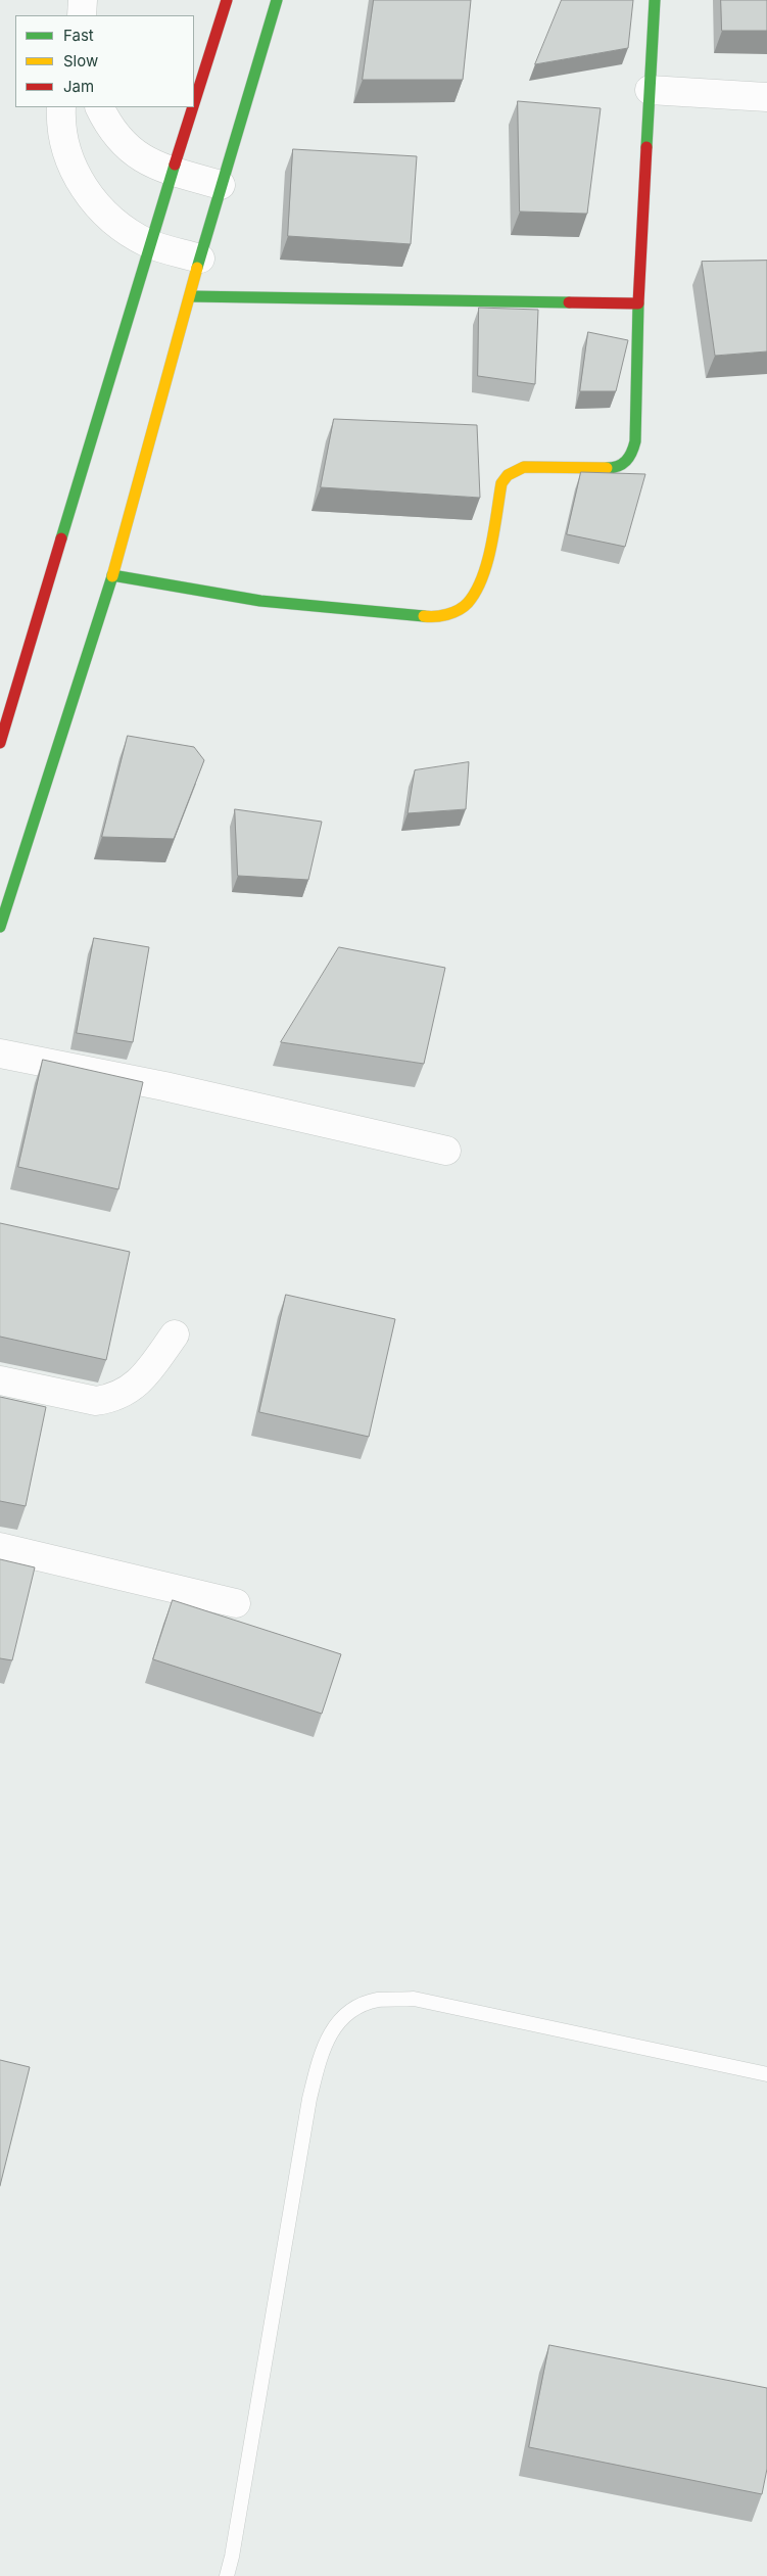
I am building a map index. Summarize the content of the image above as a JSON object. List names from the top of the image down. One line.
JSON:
{"legend":["Fast","Slow","Jam"]}
